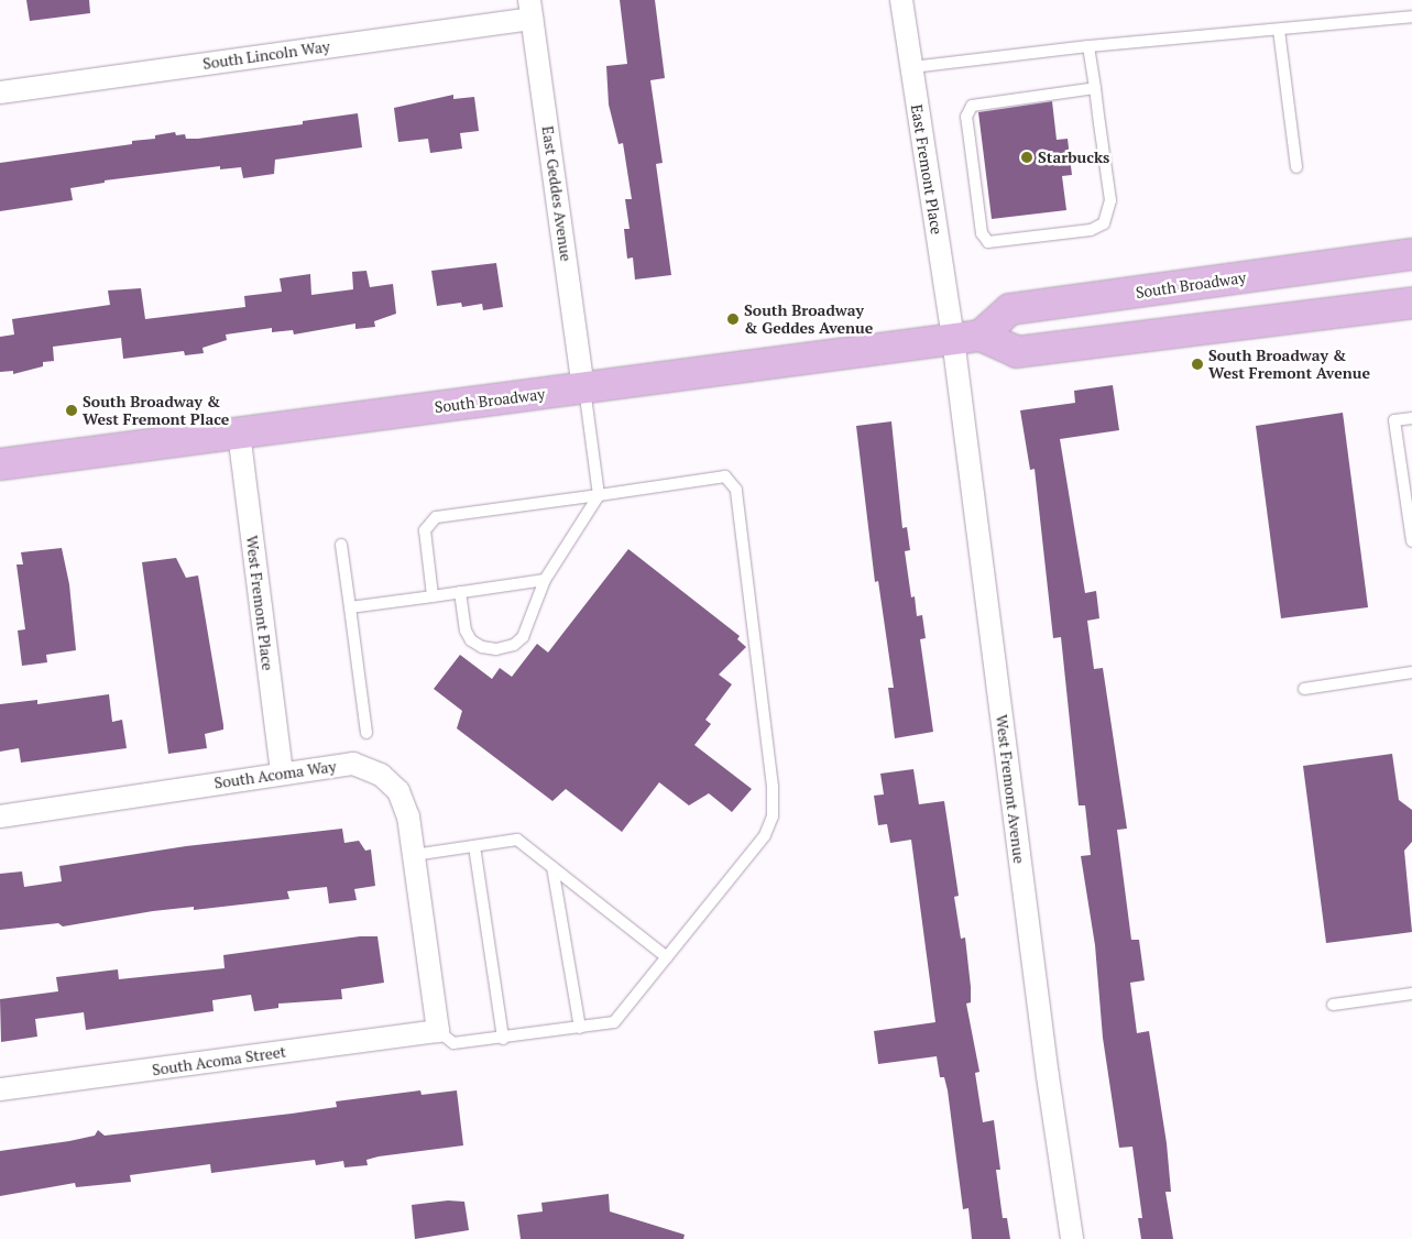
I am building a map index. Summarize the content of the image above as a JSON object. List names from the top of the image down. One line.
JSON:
{"streets":{"main road":["South Broadway"],"street":["South Lincoln Way","East Fremont Place","East Geddes Avenue","West Fremont Place","South Acoma Way","West Fremont Avenue","South Acoma Street"]},"crossings":[["South Lincoln Way","East Geddes Avenue"],["East Fremont Place","South Broadway"],["East Fremont Place","West Fremont Avenue"],["East Geddes Avenue","South Broadway"],["South Broadway","West Fremont Place"],["South Broadway","West Fremont Avenue"],["West Fremont Place","South Acoma Way"],["South Acoma Way","South Acoma Street"]],"places":["Starbucks","South Broadway & Geddes Avenue","South Broadway & West Fremont Avenue","South Broadway & West Fremont Place"]}
